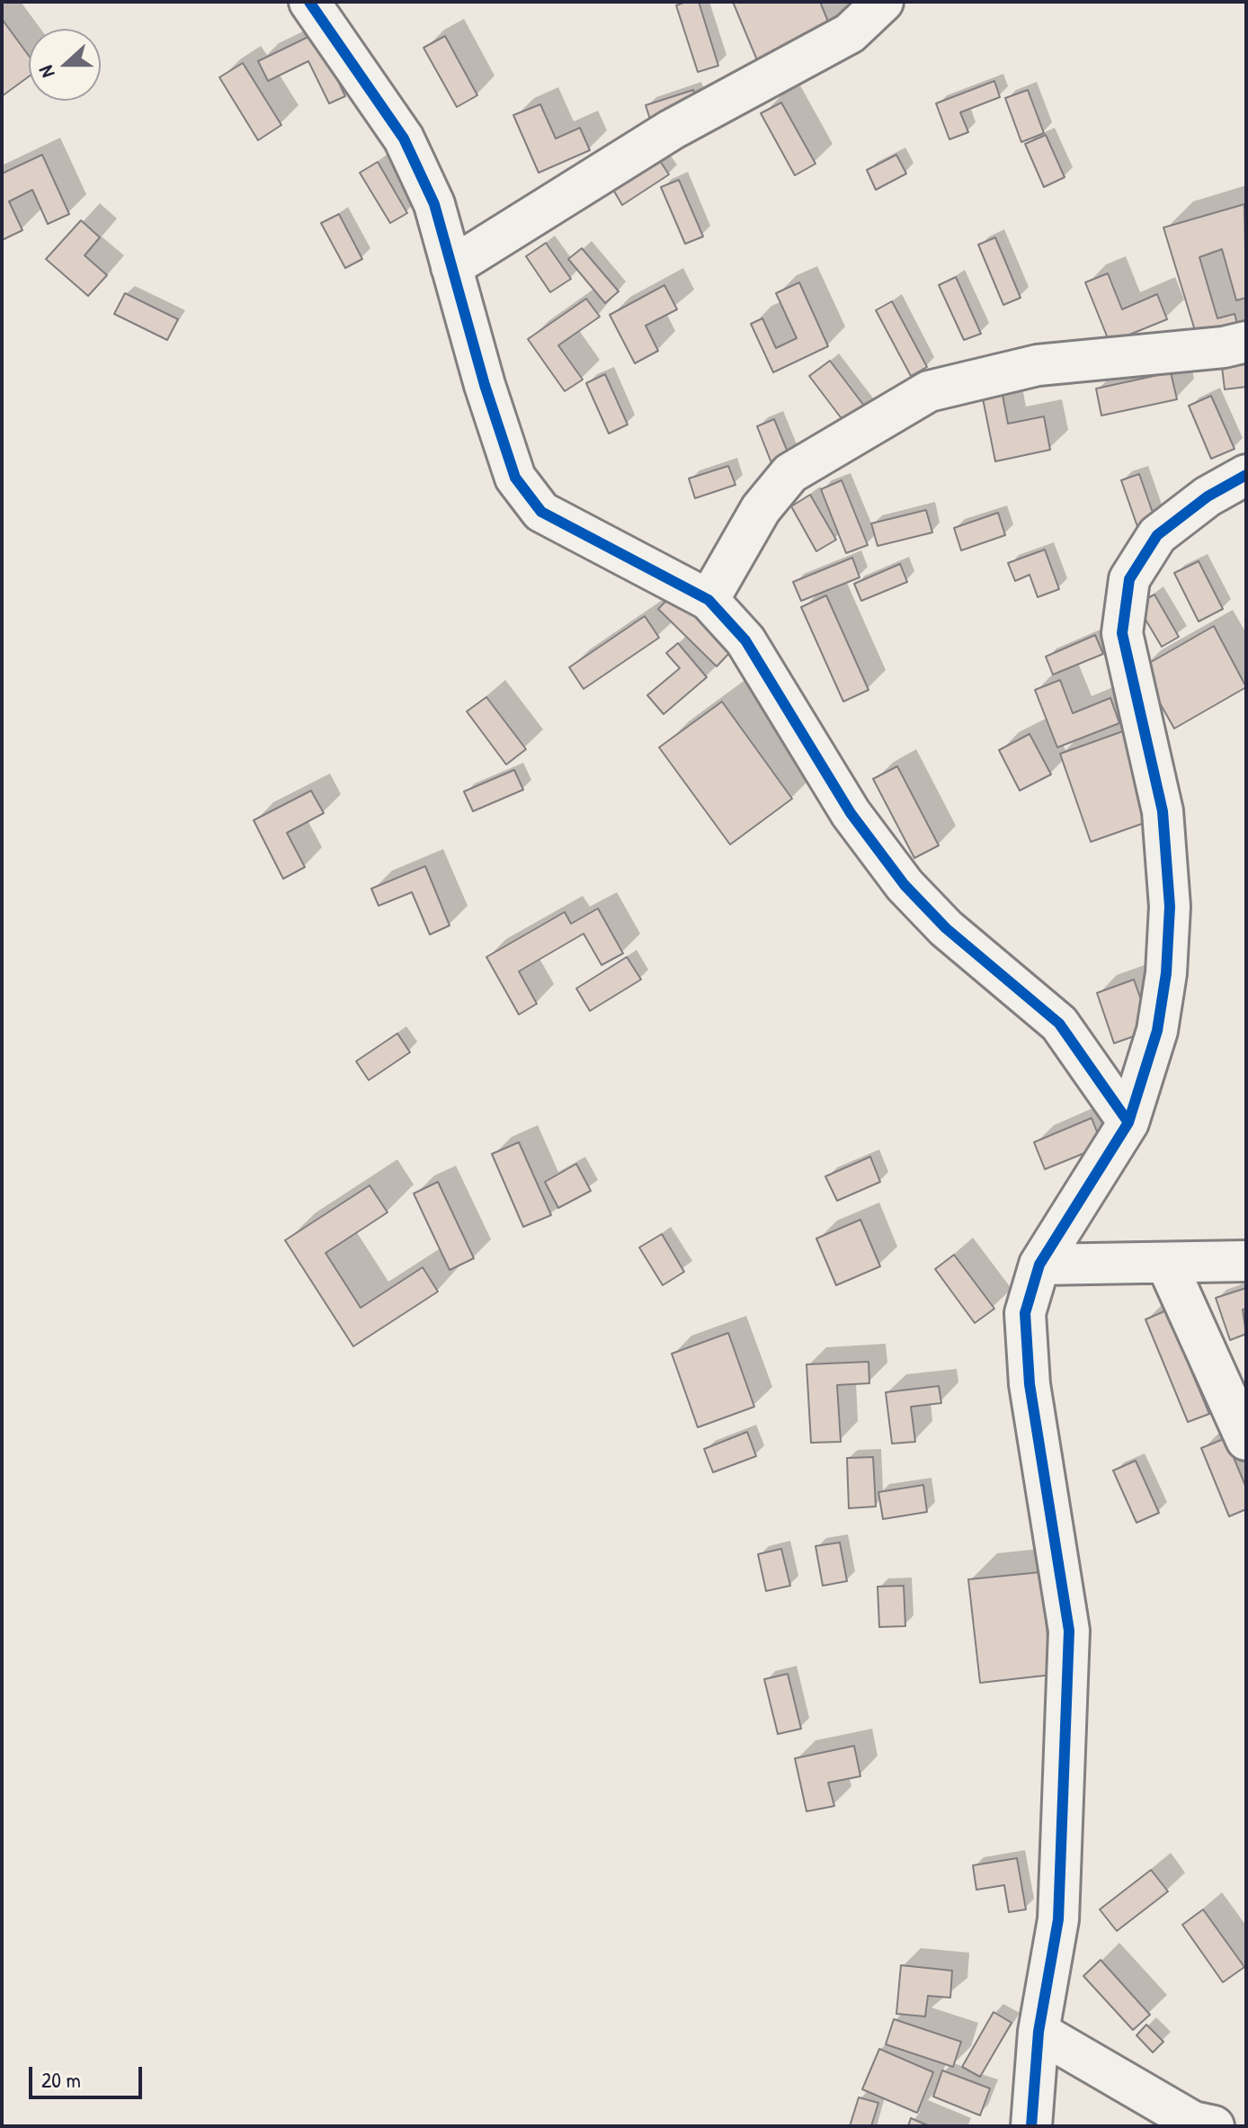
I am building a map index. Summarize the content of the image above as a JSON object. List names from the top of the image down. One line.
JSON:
{"scale_bar":"20 m","north":"left"}
